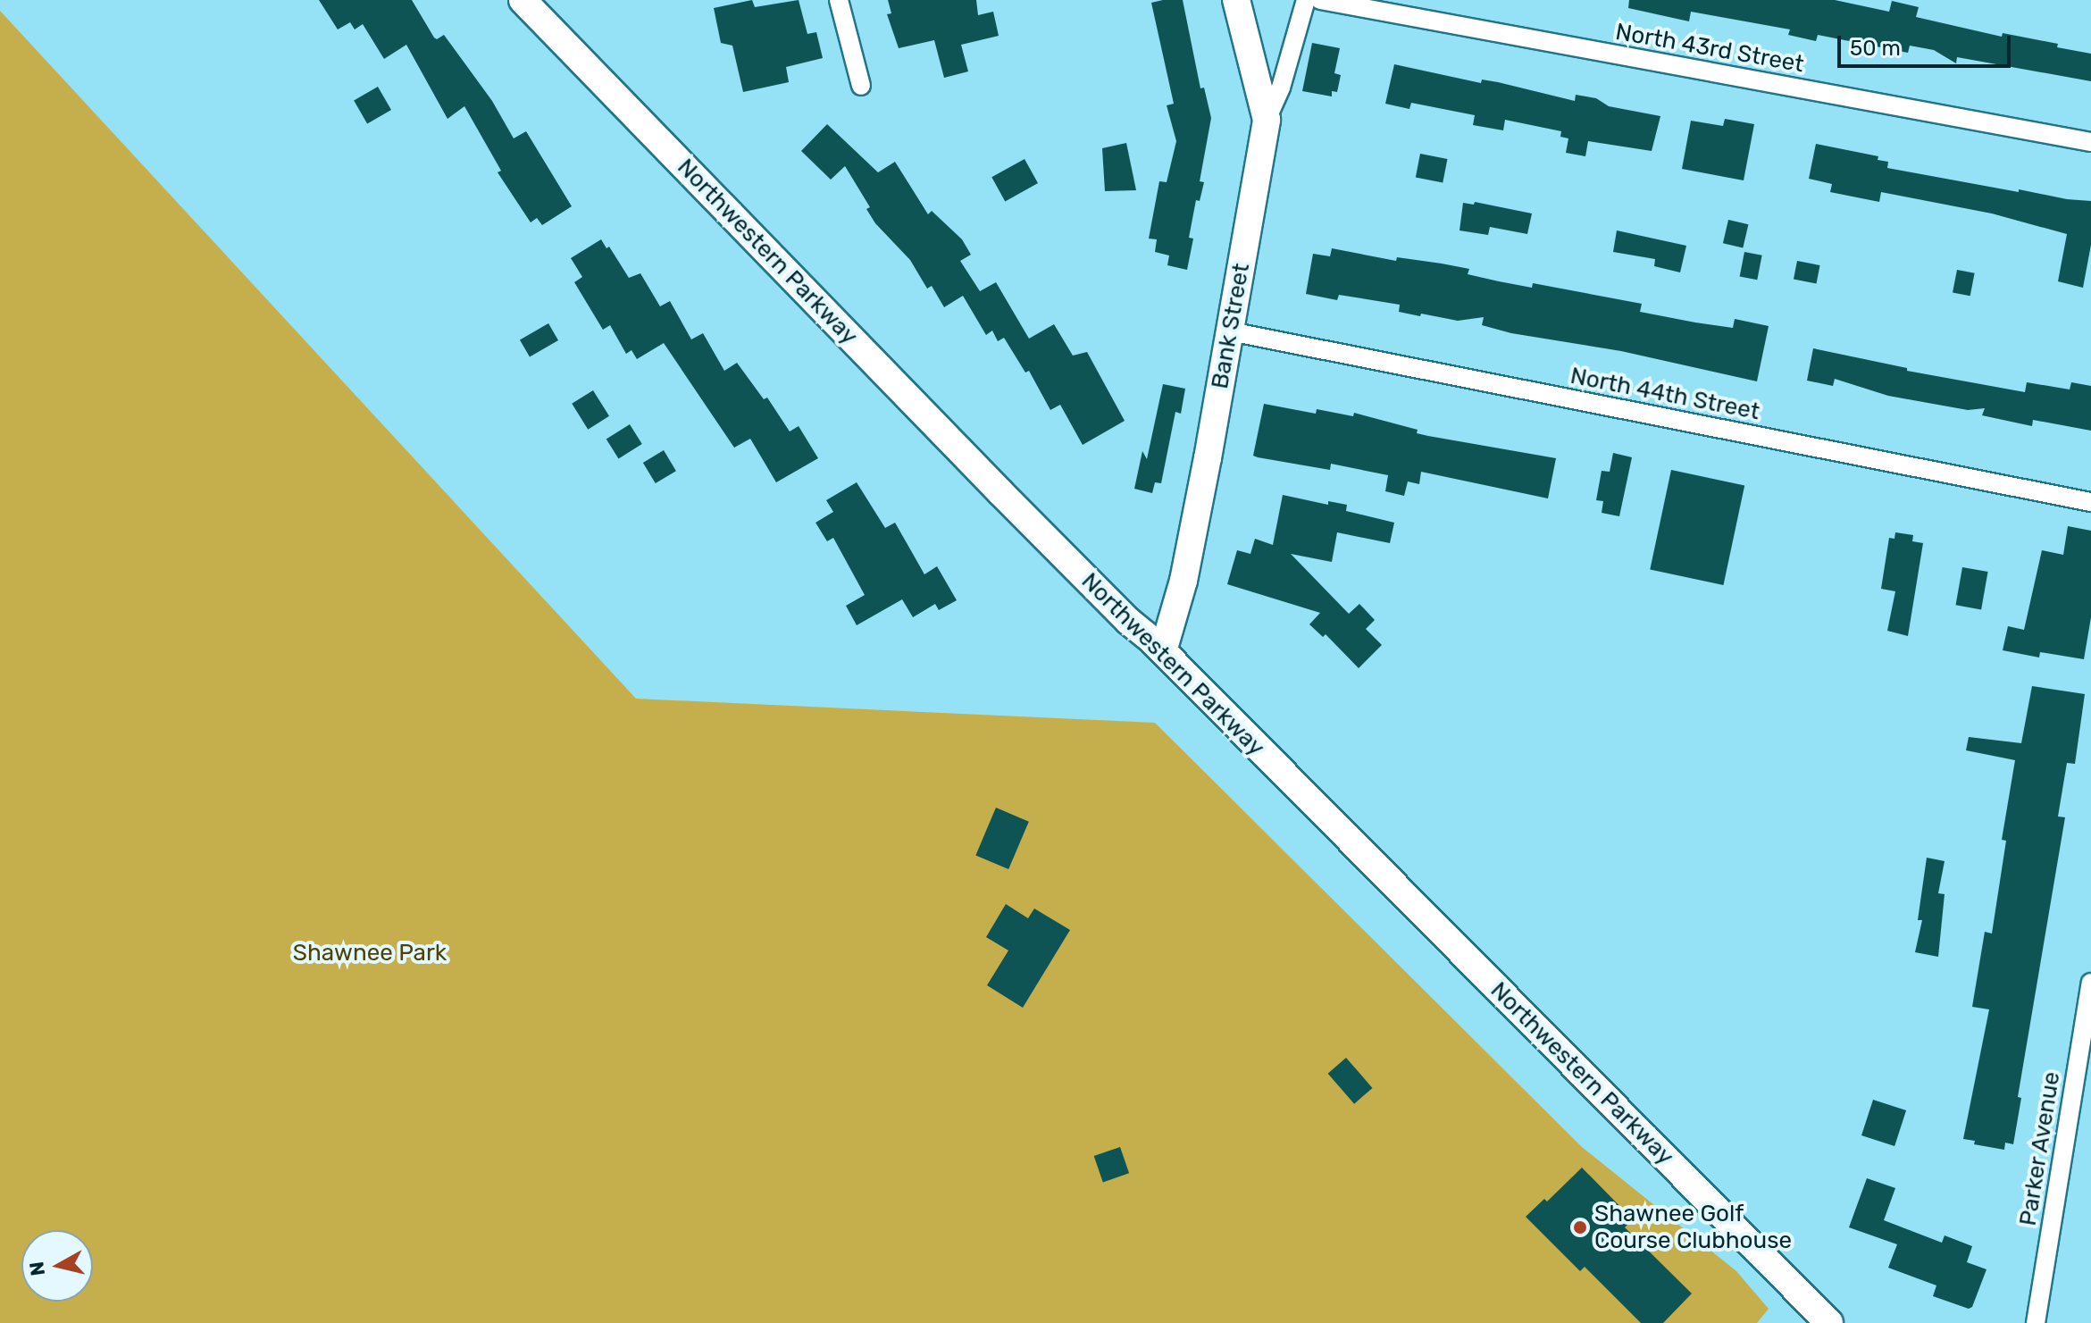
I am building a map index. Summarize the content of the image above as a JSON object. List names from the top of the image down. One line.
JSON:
{"streets":{"street":["North 43rd Street","Northwestern Parkway","Bank Street","North 44th Street","Parker Avenue"]},"crossings":[["Northwestern Parkway","Bank Street"],["Bank Street","North 44th Street"]],"parks":["Shawnee Park"],"places":["Shawnee Golf Course Clubhouse"],"scale_bar":"50 m","north":"left"}
